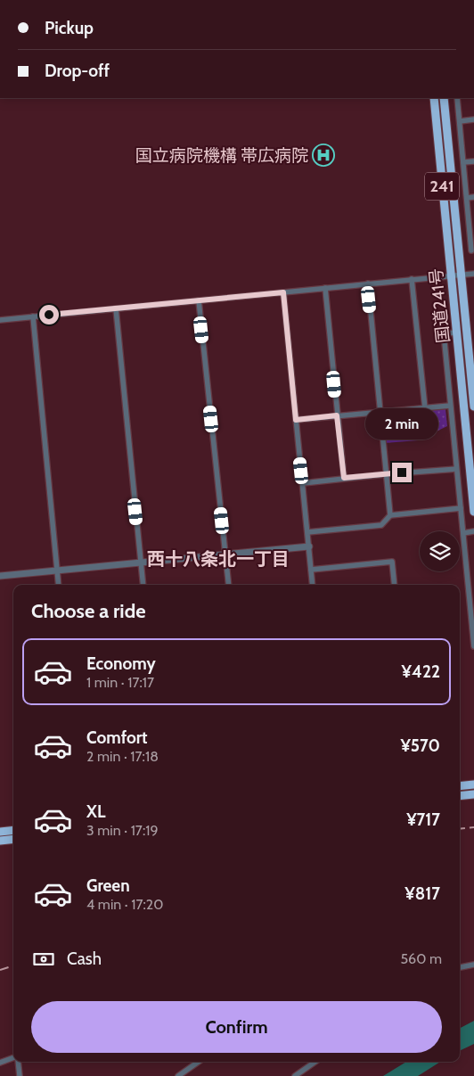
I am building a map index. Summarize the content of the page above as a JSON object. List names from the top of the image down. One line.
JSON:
{"streets":{"highway":["241","国道241号"]},"districts":["西十八条北一丁目"],"places":{"hospital":["国立病院機構 帯広病院"]},"page":{"banner":["Pickup","Drop-off"],"bubble":"2 min","heading":"Choose a ride","list":[{"name":"Economy","note":"1 min · 17:17","value":"¥422"},{"name":"Comfort","note":"2 min · 17:18","value":"¥570"},{"name":"XL","note":"3 min · 17:19","value":"¥717"},{"name":"Green","note":"4 min · 17:20","value":"¥817"}],"pay":["Cash","560 m"],"buttons":"Confirm"}}
